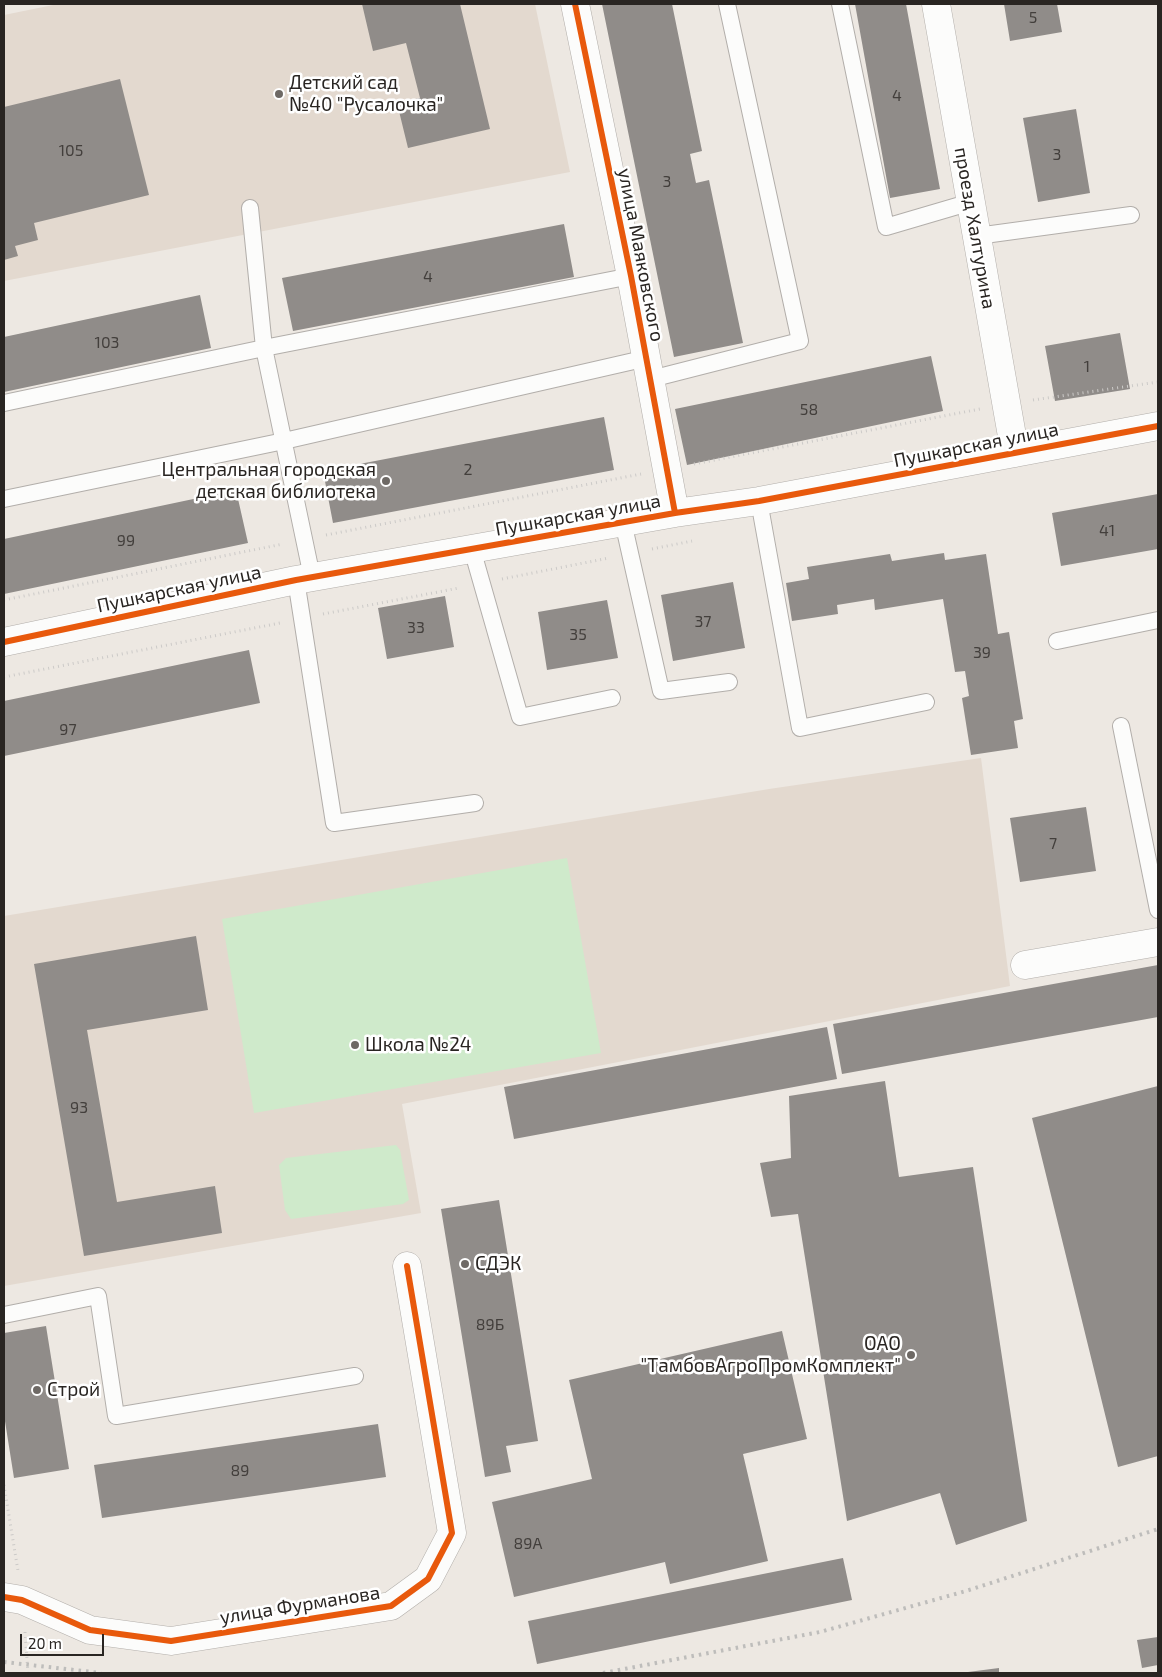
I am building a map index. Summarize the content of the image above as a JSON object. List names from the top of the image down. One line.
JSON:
{"streets":{"street":["проезд Халтурина","улица Маяковского","Пушкарская улица","улица Фурманова"]},"crossings":[["проезд Халтурина","Пушкарская улица"],["улица Маяковского","Пушкарская улица"]],"places":["Детский сад №40 \"Русалочка\"","Центральная городская детская библиотека","Школа №24","СДЭК","ОАО \"ТамбовАгроПромКомплект\"","Строй"],"house_numbers":["5","4","105","3","3","4","103","1","58","2","41","99","37","33","35","39","97","7","93","89Б","89","89А"],"scale_bar":"20 m"}
